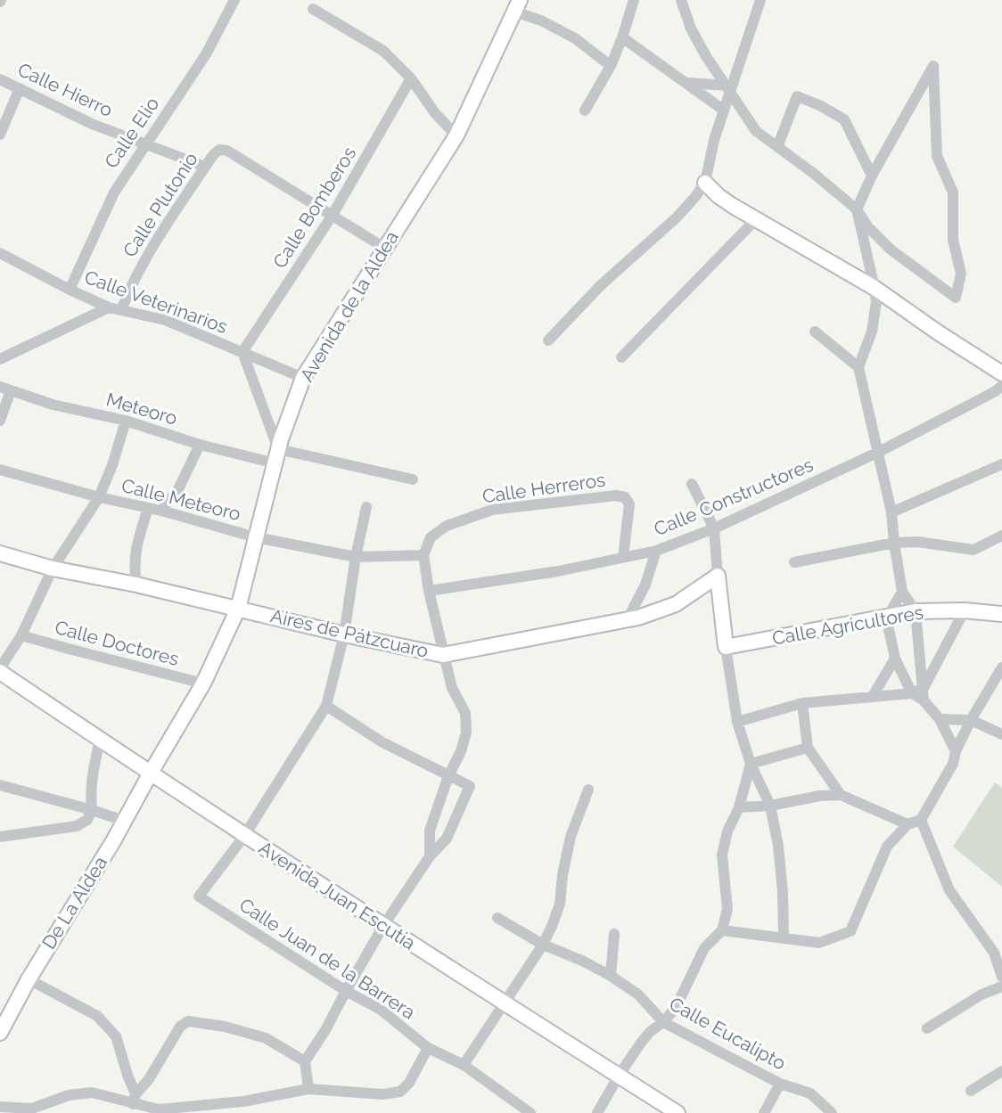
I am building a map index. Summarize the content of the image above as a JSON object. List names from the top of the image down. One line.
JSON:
{"streets":{"street":["Calle Hierro","Calle Elio","Calle Plutonio","Calle Bomberos","Calle Veterinarios","Avenida de la Aldea","Meteoro","Calle Herreros","Calle Constructores","Calle Meteoro","Calle Agricultores","Aires de Pátzcuaro","Calle Doctores","Avenida Juan Escutia","De La Aldea","Calle Juan de la Barrera","Calle Eucalipto"]},"crossings":[["Calle Hierro","Calle Elio"],["Calle Hierro","Calle Plutonio"],["Calle Elio","Calle Veterinarios"],["Calle Plutonio","Calle Bomberos"],["Calle Plutonio","Calle Veterinarios"],["Calle Bomberos","Calle Veterinarios"],["Calle Veterinarios","Avenida de la Aldea"],["Avenida de la Aldea","Meteoro"],["Avenida de la Aldea","Calle Meteoro"],["Avenida de la Aldea","Aires de Pátzcuaro"],["Avenida de la Aldea","Calle Doctores"],["Avenida de la Aldea","Avenida Juan Escutia"],["Avenida de la Aldea","De La Aldea"],["Calle Herreros","Calle Constructores"],["Calle Herreros","Calle Meteoro"],["Avenida Juan Escutia","De La Aldea"],["Avenida Juan Escutia","Calle Juan de la Barrera"]]}
